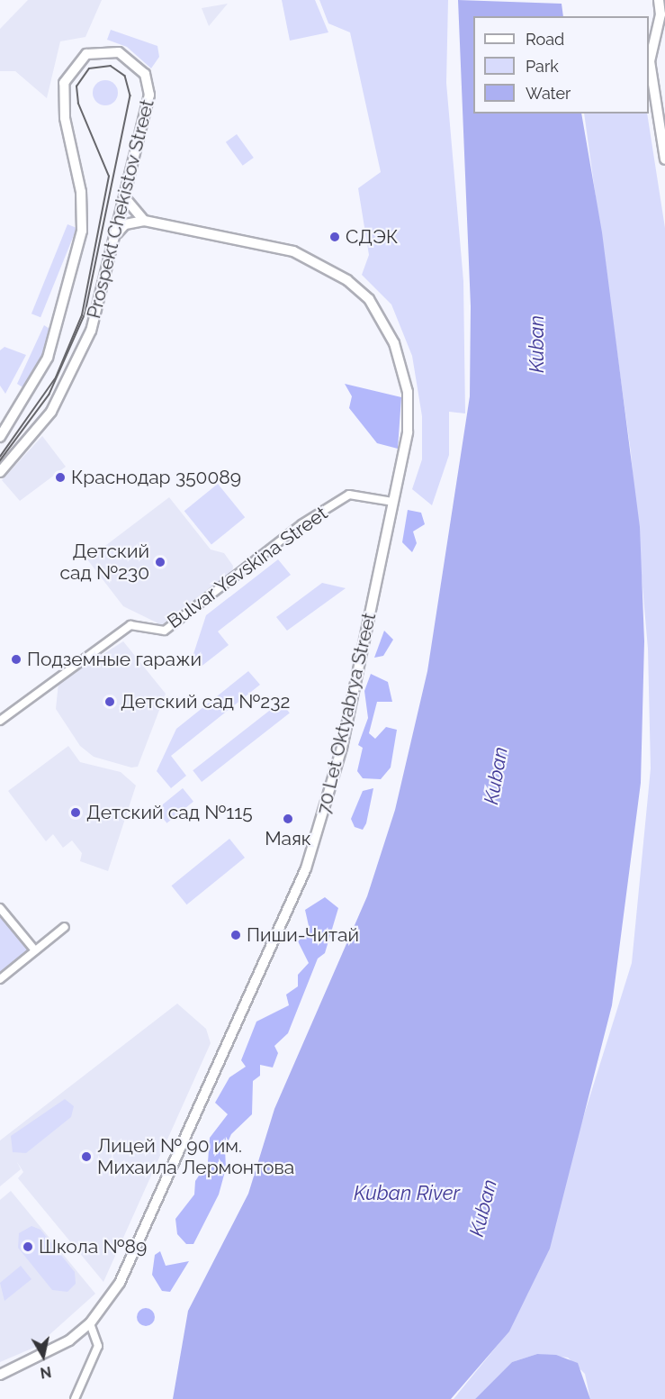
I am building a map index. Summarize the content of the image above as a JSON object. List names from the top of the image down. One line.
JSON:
{"streets":{"main road":["Prospekt Chekistov Street","70 Let Oktyabrya Street"],"street":["Bulvar Yevskina Street"]},"crossings":[["Bulvar Yevskina Street","70 Let Oktyabrya Street"]],"water":["Kuban","Kuban River"],"places":["СДЭК","Краснодар 350089","Детский сад №230","Подземные гаражи","Детский сад №232","Детский сад №115","Маяк","Пиши-Читай","Лицей № 90 им. Михаила Лермонтова","Школа №89"],"legend":["Road","Park","Water"],"north":"bottom"}
